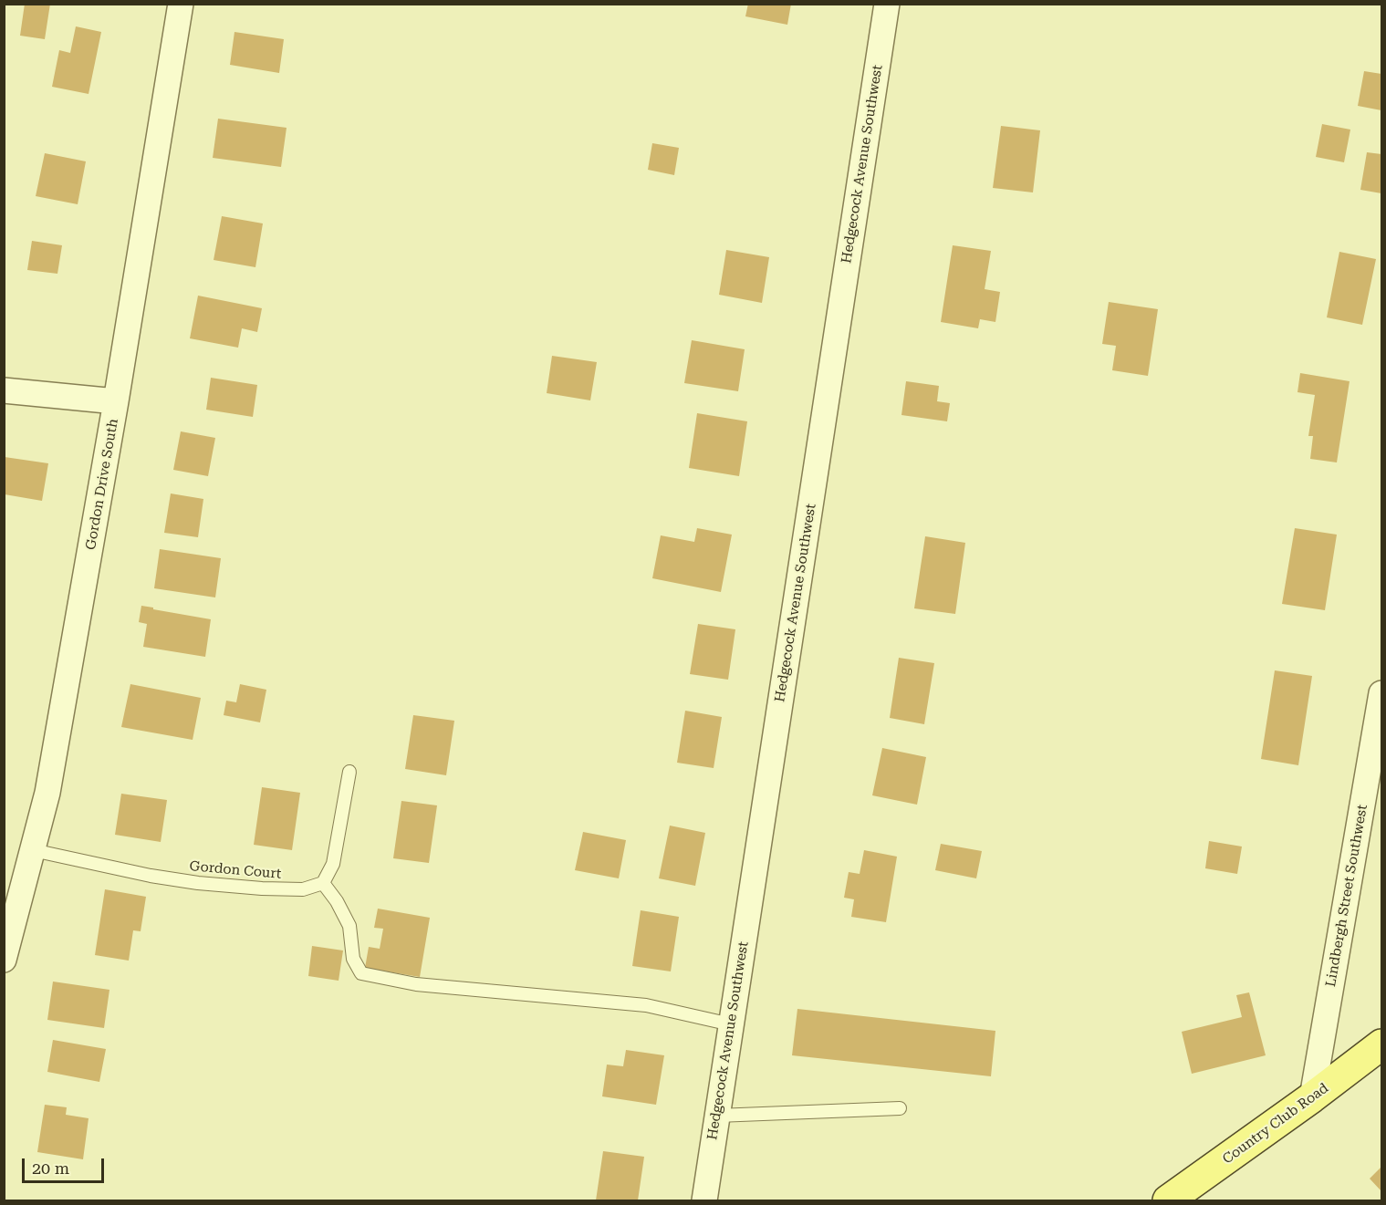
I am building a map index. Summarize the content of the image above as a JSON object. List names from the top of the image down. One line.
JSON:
{"streets":{"main road":["Country Club Road"],"street":["Hedgecock Avenue Southwest","Gordon Drive South","Lindbergh Street Southwest"],"lane":["Gordon Court"]},"crossings":[["Gordon Drive South","Gordon Court"],["Lindbergh Street Southwest","Country Club Road"]],"scale_bar":"20 m"}
